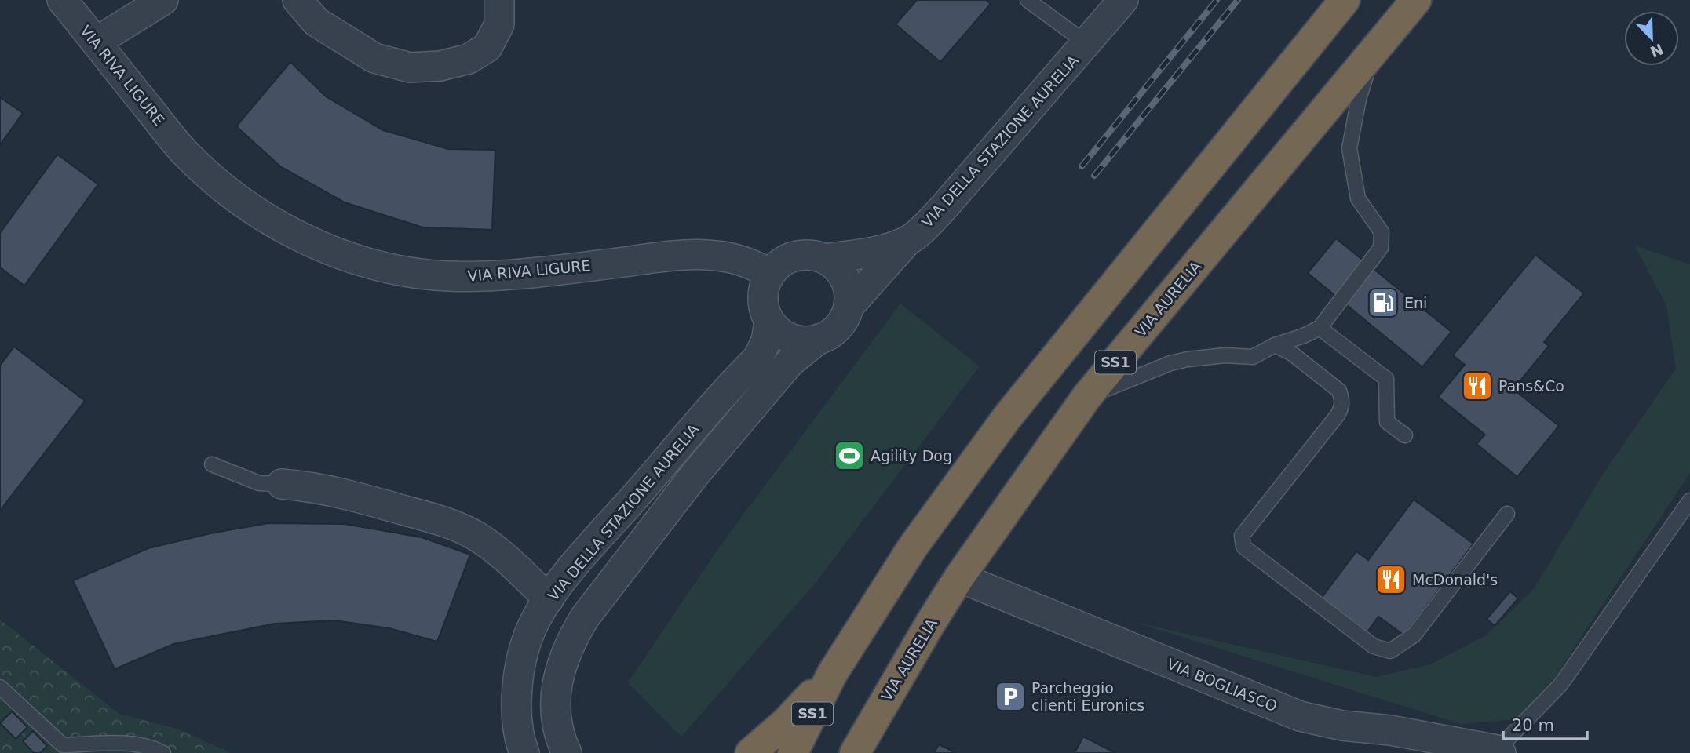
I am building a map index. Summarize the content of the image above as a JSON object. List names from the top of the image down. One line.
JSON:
{"streets":{"highway":["VIA AURELIA","SS1"],"street":["VIA RIVA LIGURE","VIA DELLA STAZIONE AURELIA","VIA BOGLIASCO"]},"crossings":[["VIA RIVA LIGURE","VIA DELLA STAZIONE AURELIA"],["VIA AURELIA","VIA BOGLIASCO"]],"places":{"fuel station":["Eni"],"restaurant":["Pans&Co","McDonald's"],"sports":["Agility Dog"],"parking":["Parcheggio clienti Euronics"]},"scale_bar":"20 m","north":"bottom right"}
